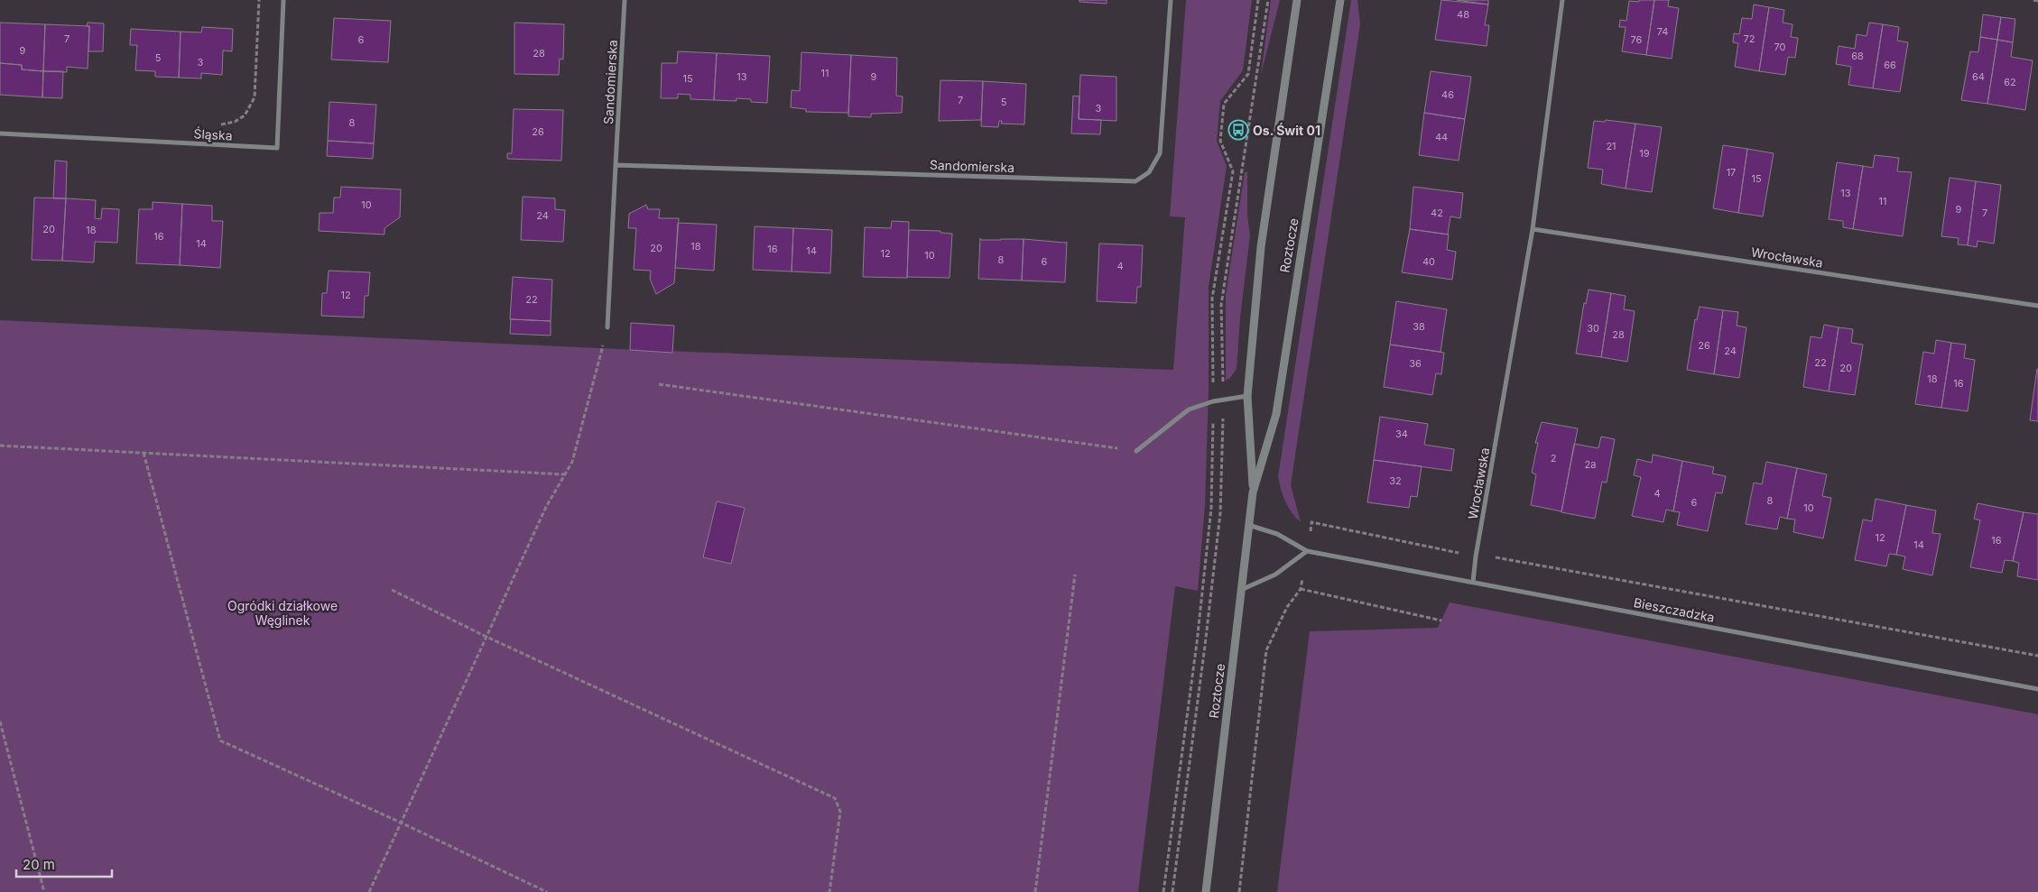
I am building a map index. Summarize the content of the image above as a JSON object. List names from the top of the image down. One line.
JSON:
{"streets":{"street":["Sandomierska","Śląska","Roztocze","Wrocławska","Bieszczadzka"]},"crossings":[["Roztocze","Bieszczadzka"],["Wrocławska","Bieszczadzka"]],"parks":["Ogródki działkowe Węglinek"],"places":{"bus stop":["Os. Świt 01"]},"house_numbers":["48","74","7","72","6","76","70","9","28","68","5","3","66","11","13","9","64","15","62","46","7","5","3","8","26","44","21","19","17","15","13","11","10","9","42","7","24","20","18","16","14","18","20","16","14","12","10","8","6","40","4","12","22","38","30","28","26","24","22","36","20","18","16","34","2","2a","32","4","8","6","10","12","16","14"],"scale_bar":"20 m"}
